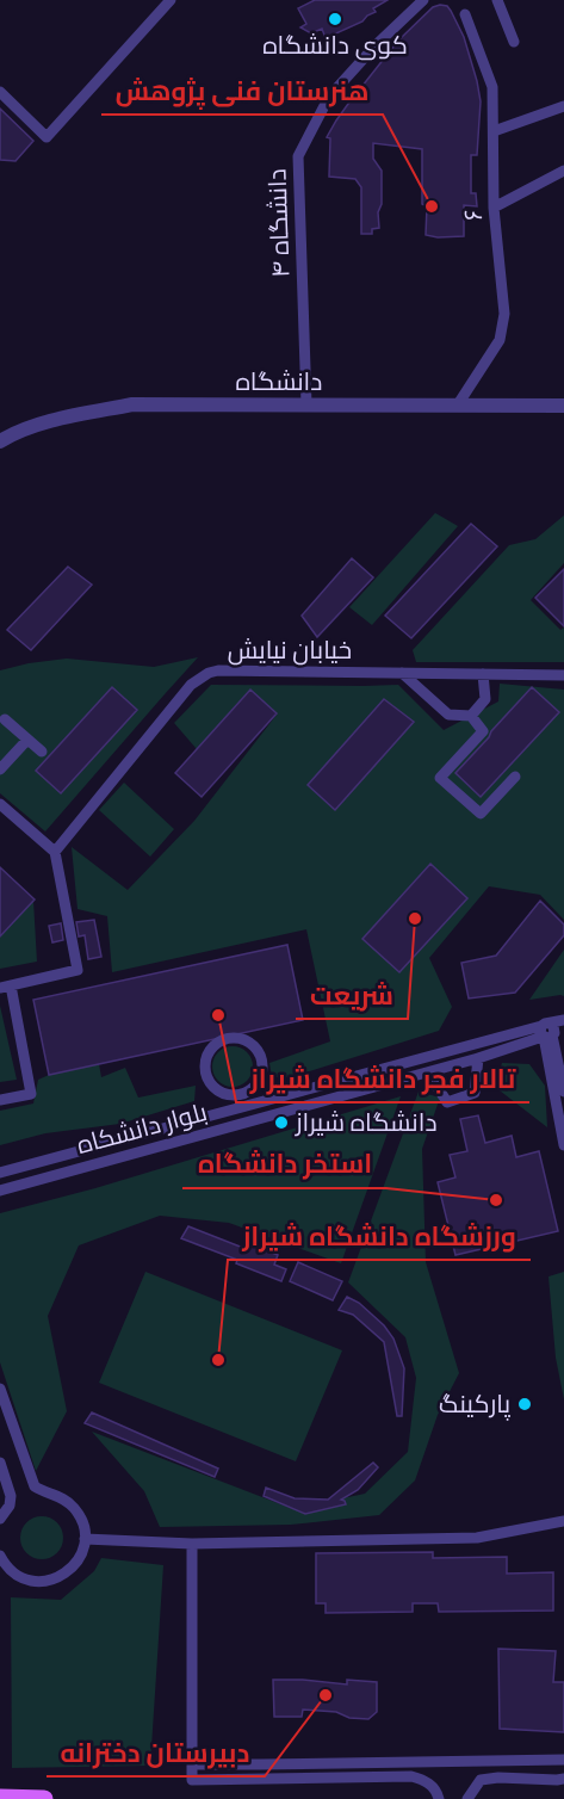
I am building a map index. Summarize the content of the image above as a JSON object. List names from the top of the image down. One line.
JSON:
{"streets":{"street":["۶","۴ دانشگاه","دانشگاه","خیابان نیایش","بلوار دانشکاه"]},"crossings":[["۶","دانشگاه"],["۴ دانشگاه","دانشگاه"]],"places":["کوی دانشگاه","هنرستان فنی پژوهش","شریعت","تالار فجر دانشگاه شیراز","دانشگاه شیراز","استخر دانشگاه","ورزشگاه دانشگاه شیراز","پارکینگ","دبیرستان دخترانه"]}
